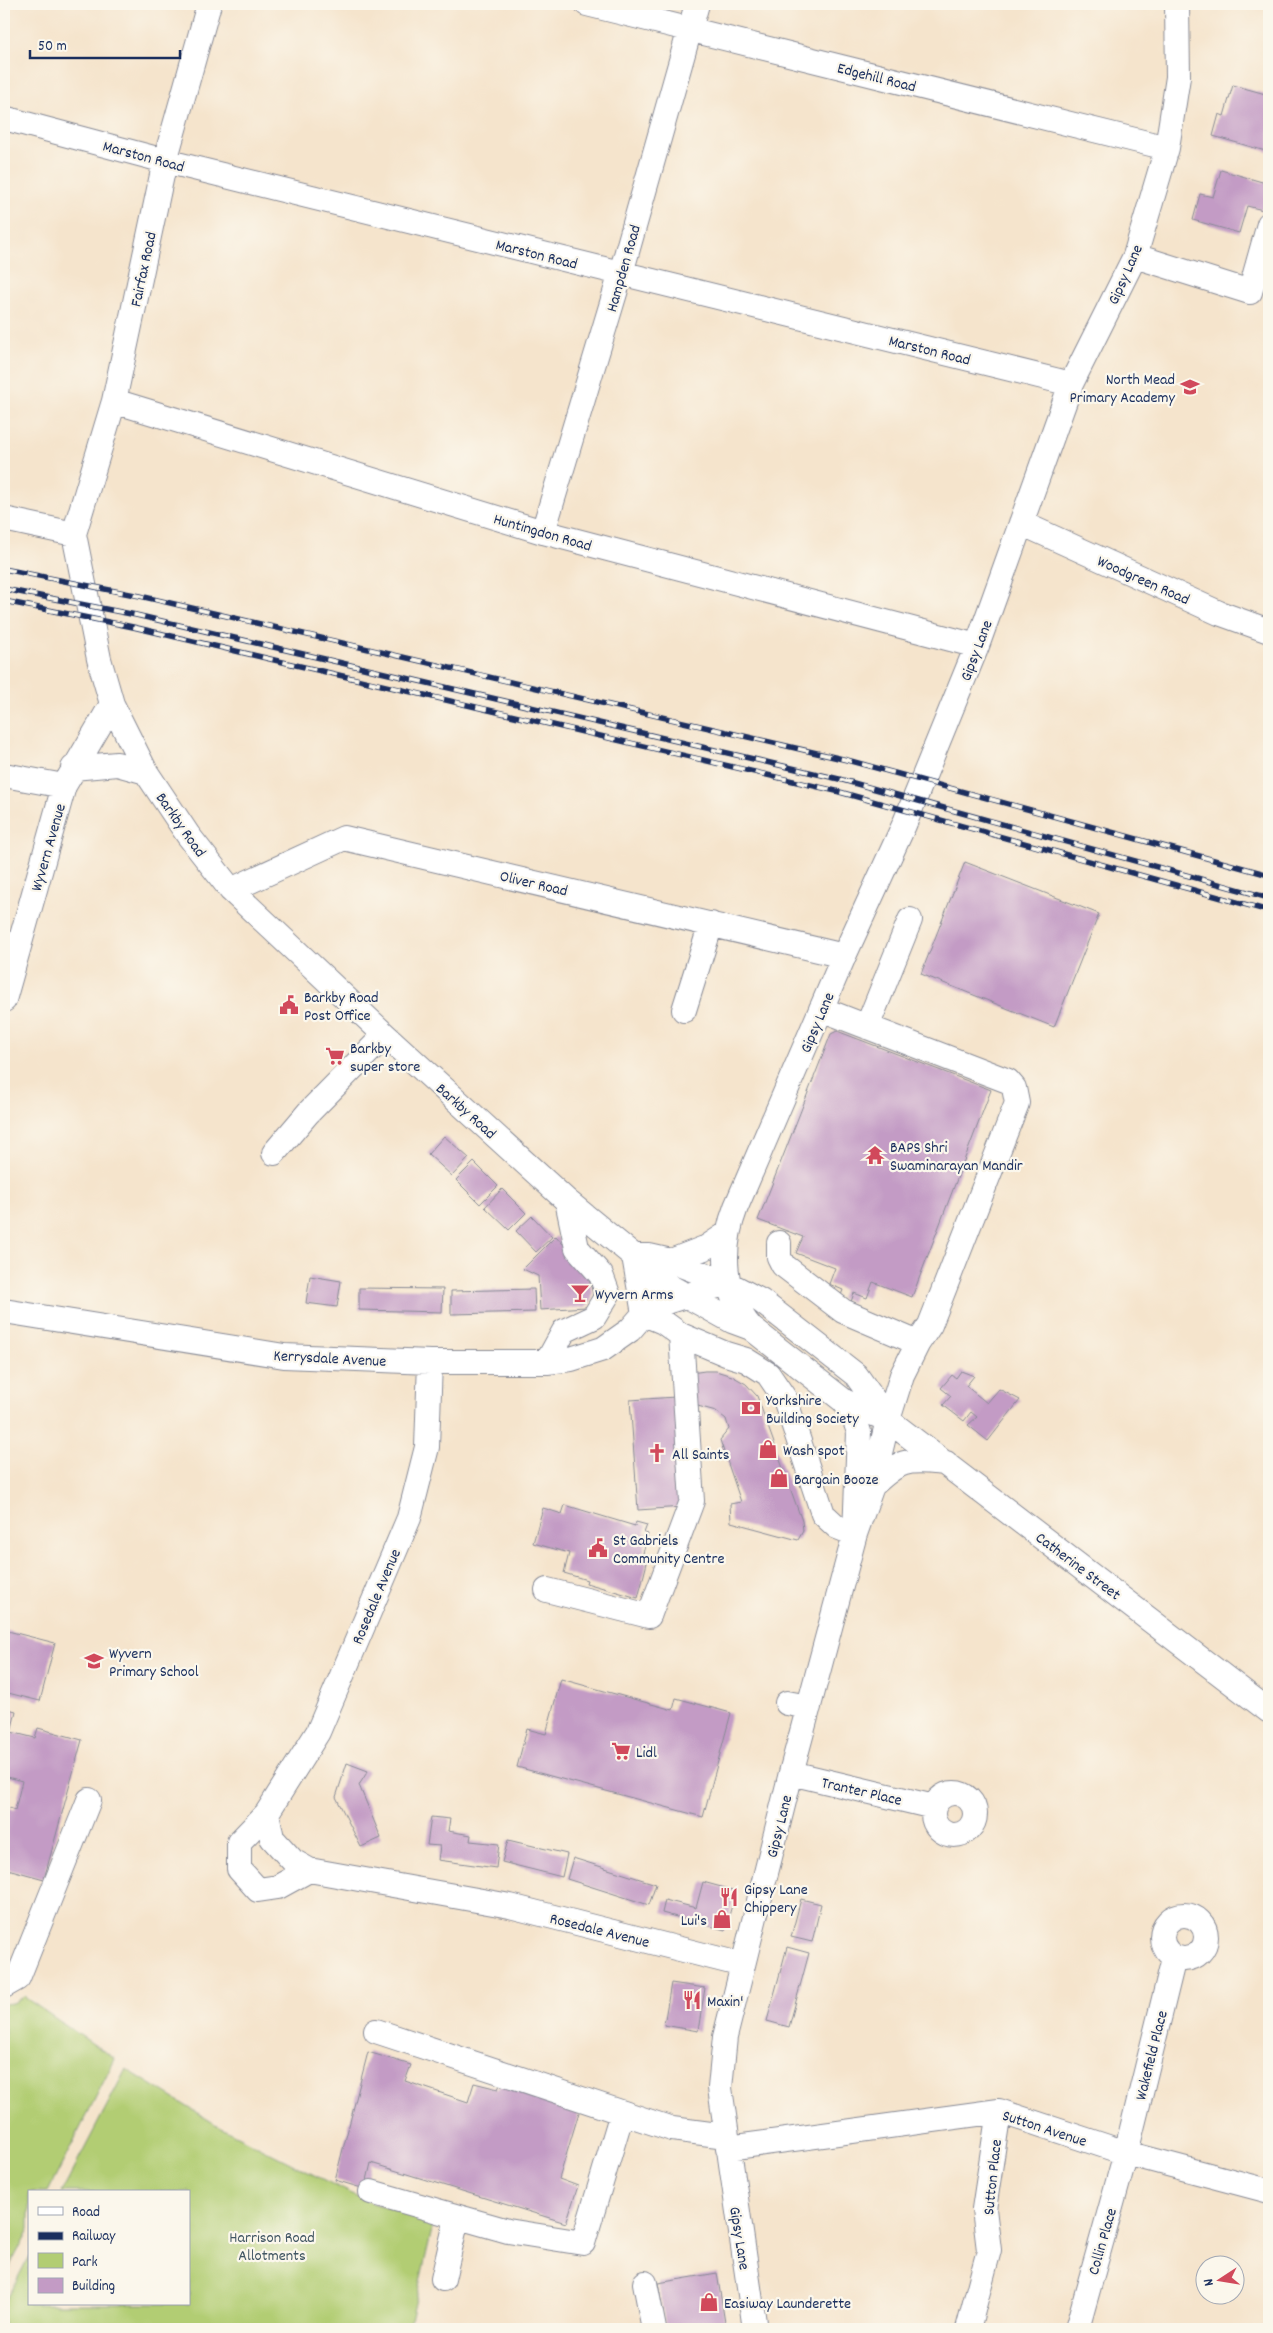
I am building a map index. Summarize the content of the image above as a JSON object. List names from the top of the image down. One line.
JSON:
{"streets":{"street":["Edgehill Road","Marston Road","Hampden Road","Fairfax Road","Gipsy Lane","Huntingdon Road","Woodgreen Road","Barkby Road","Wyvern Avenue","Oliver Road","Kerrysdale Avenue","Catherine Street","Rosedale Avenue","Tranter Place","Wakefield Place","Sutton Avenue","Sutton Place","Collin Place"]},"crossings":[["Edgehill Road","Hampden Road"],["Edgehill Road","Gipsy Lane"],["Marston Road","Hampden Road"],["Marston Road","Fairfax Road"],["Marston Road","Gipsy Lane"],["Hampden Road","Huntingdon Road"],["Fairfax Road","Huntingdon Road"],["Fairfax Road","Barkby Road"],["Gipsy Lane","Huntingdon Road"],["Gipsy Lane","Woodgreen Road"],["Gipsy Lane","Barkby Road"],["Gipsy Lane","Oliver Road"],["Gipsy Lane","Kerrysdale Avenue"],["Gipsy Lane","Catherine Street"],["Gipsy Lane","Rosedale Avenue"],["Gipsy Lane","Tranter Place"],["Gipsy Lane","Sutton Avenue"],["Barkby Road","Wyvern Avenue"],["Barkby Road","Oliver Road"],["Barkby Road","Kerrysdale Avenue"],["Kerrysdale Avenue","Rosedale Avenue"],["Wakefield Place","Sutton Avenue"],["Wakefield Place","Collin Place"],["Sutton Avenue","Sutton Place"],["Sutton Avenue","Collin Place"]],"parks":["Harrison Road Allotments"],"places":{"school or university":["North Mead Primary Academy","Wyvern Primary School"],"public building":["Barkby Road Post Office","St Gabriels Community Centre"],"supermarket":["Barkby super store","Lidl"],"temple":["BAPS Shri Swaminarayan Mandir"],"bar":["Wyvern Arms"],"bank":["Yorkshire Building Society"],"shop":["Wash spot","Bargain Booze","Lui's","Easiway Launderette"],"church":["All Saints"],"restaurant":["Gipsy Lane Chippery","Maxin'"]},"legend":["Road","Railway","Park","Building"],"scale_bar":"50 m","north":"left"}
